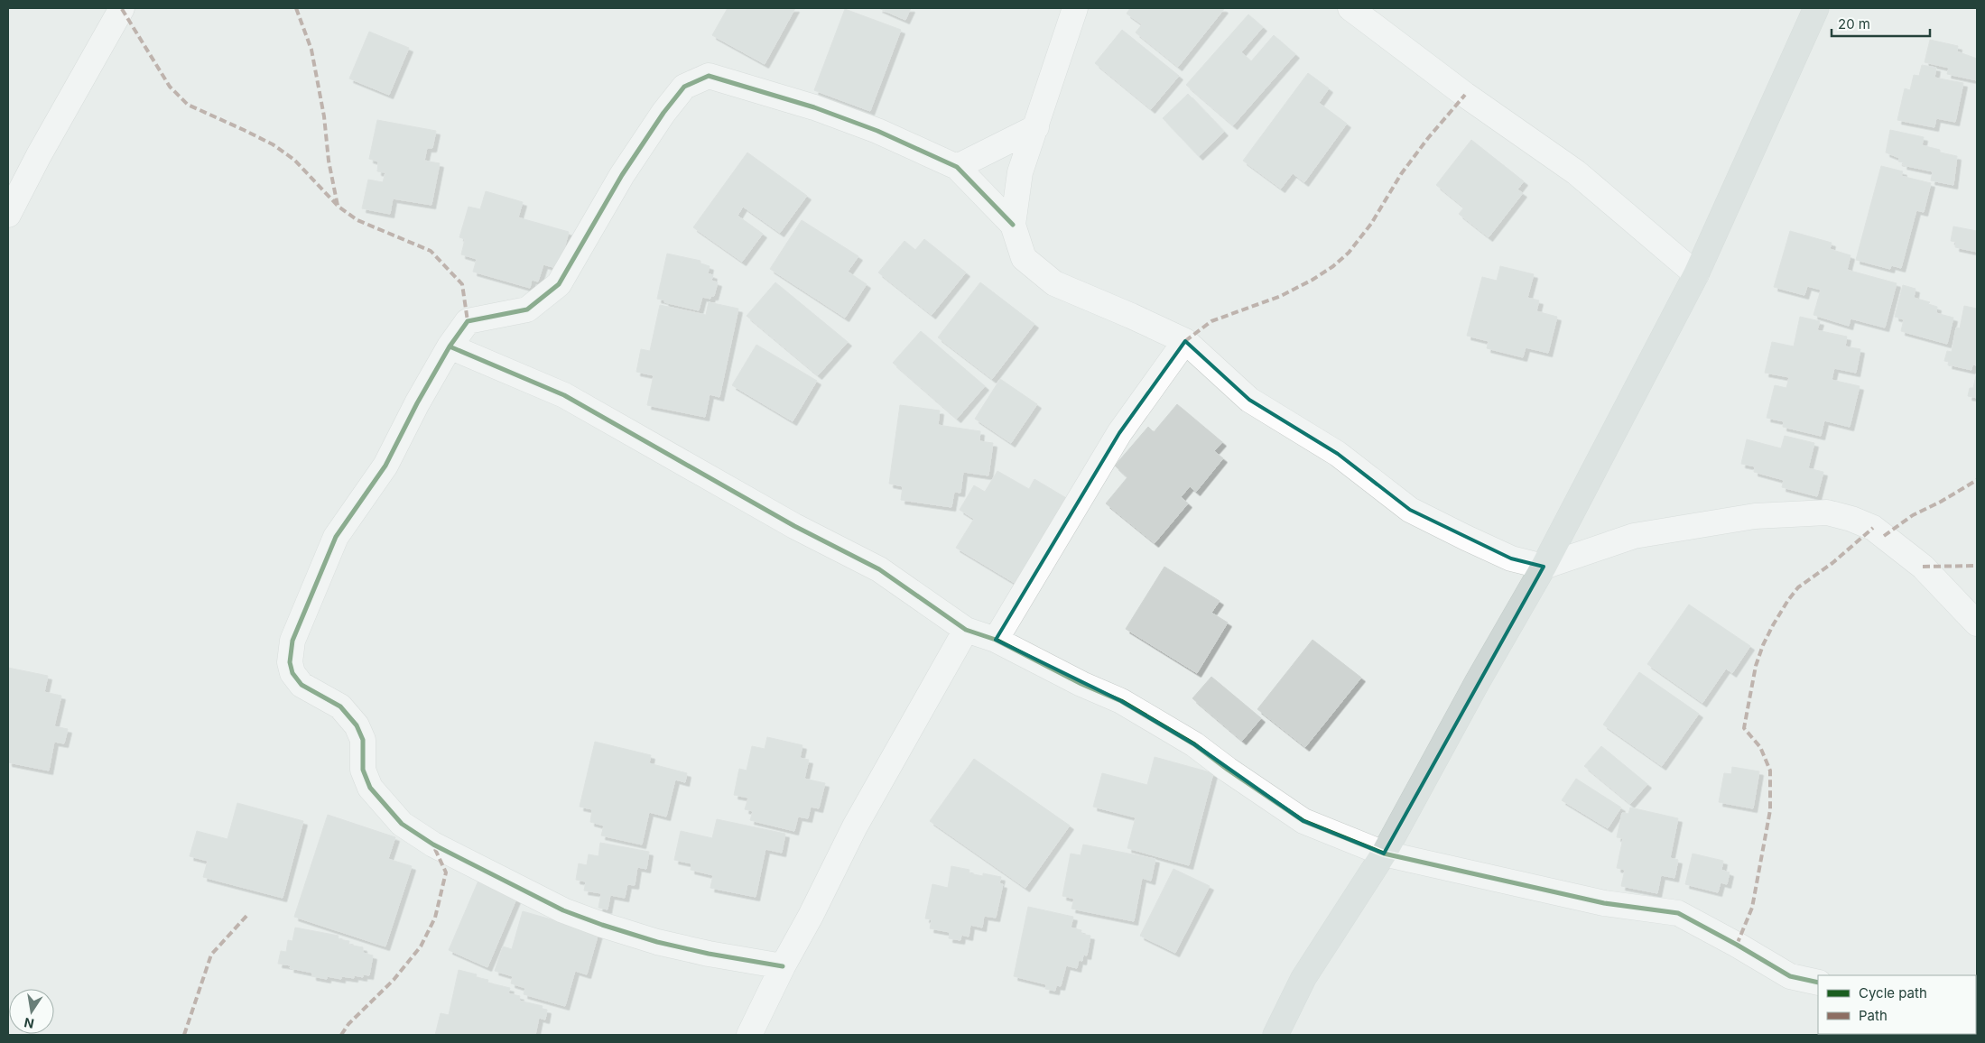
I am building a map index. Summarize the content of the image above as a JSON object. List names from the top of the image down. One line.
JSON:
{"legend":["Cycle path","Path"],"scale_bar":"20 m","north":"bottom"}
